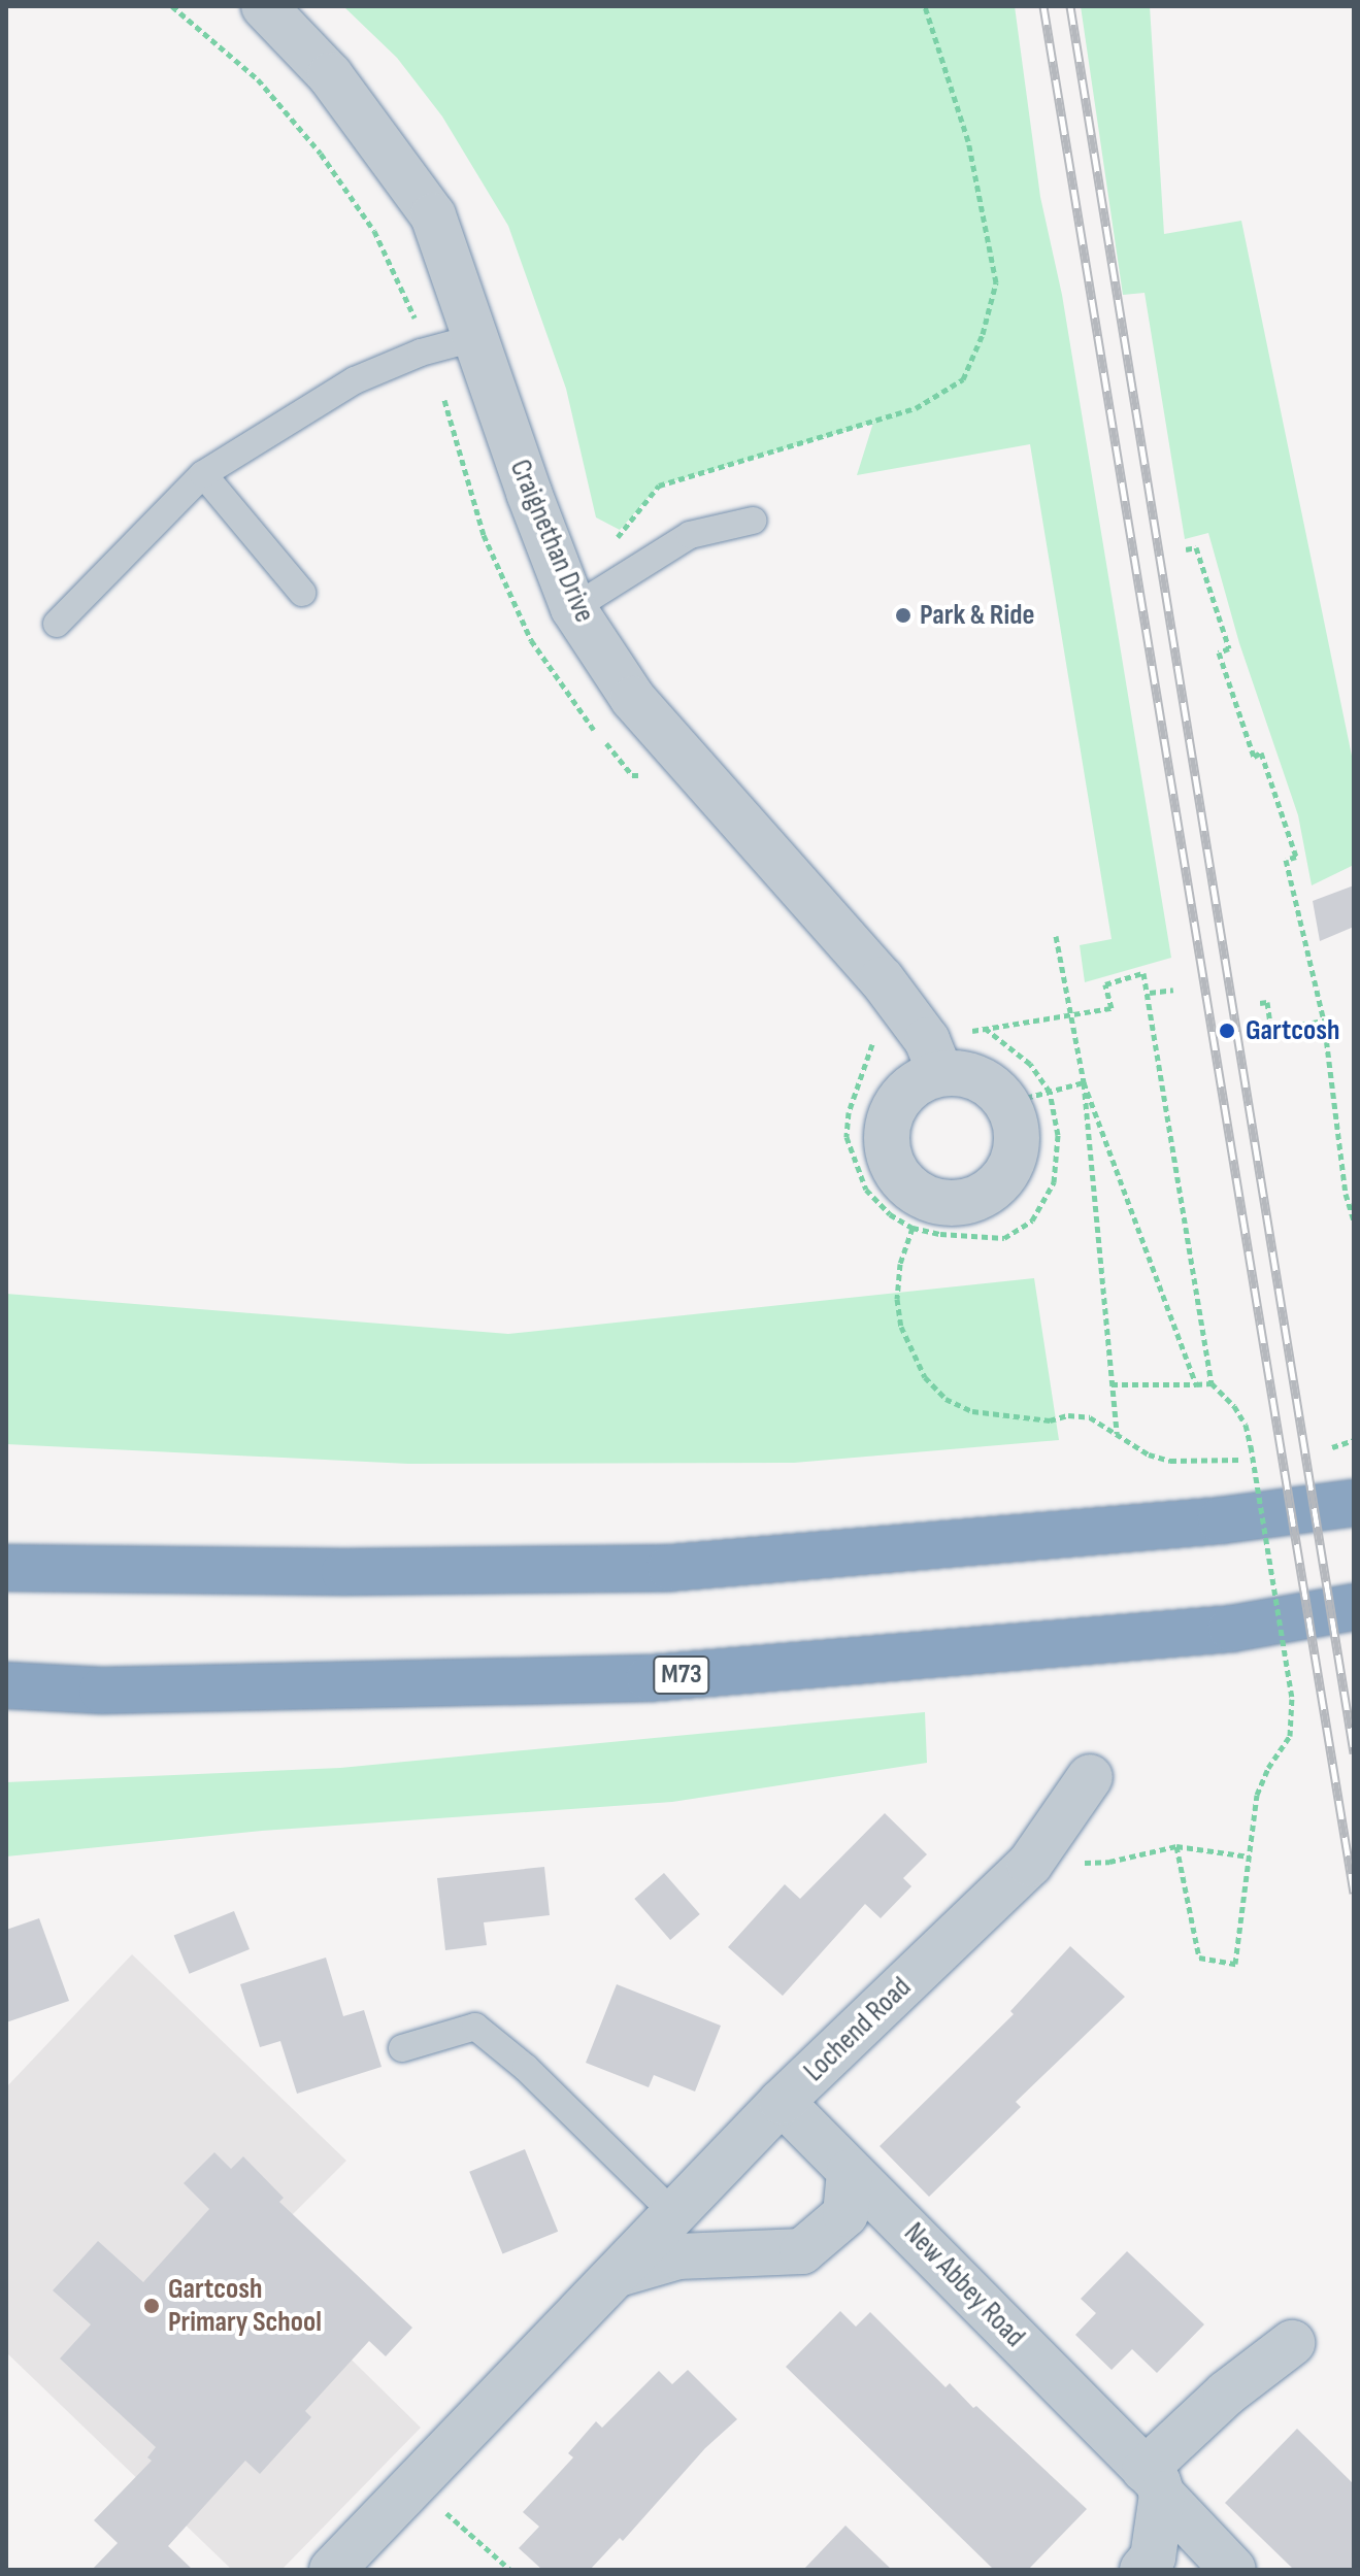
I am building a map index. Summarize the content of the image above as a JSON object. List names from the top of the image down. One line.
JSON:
{"streets":{"highway":["M73"],"street":["Craignethan Drive","Lochend Road","New Abbey Road"]},"crossings":[["Lochend Road","New Abbey Road"]],"places":["Park & Ride","Gartcosh","Gartcosh Primary School"]}
